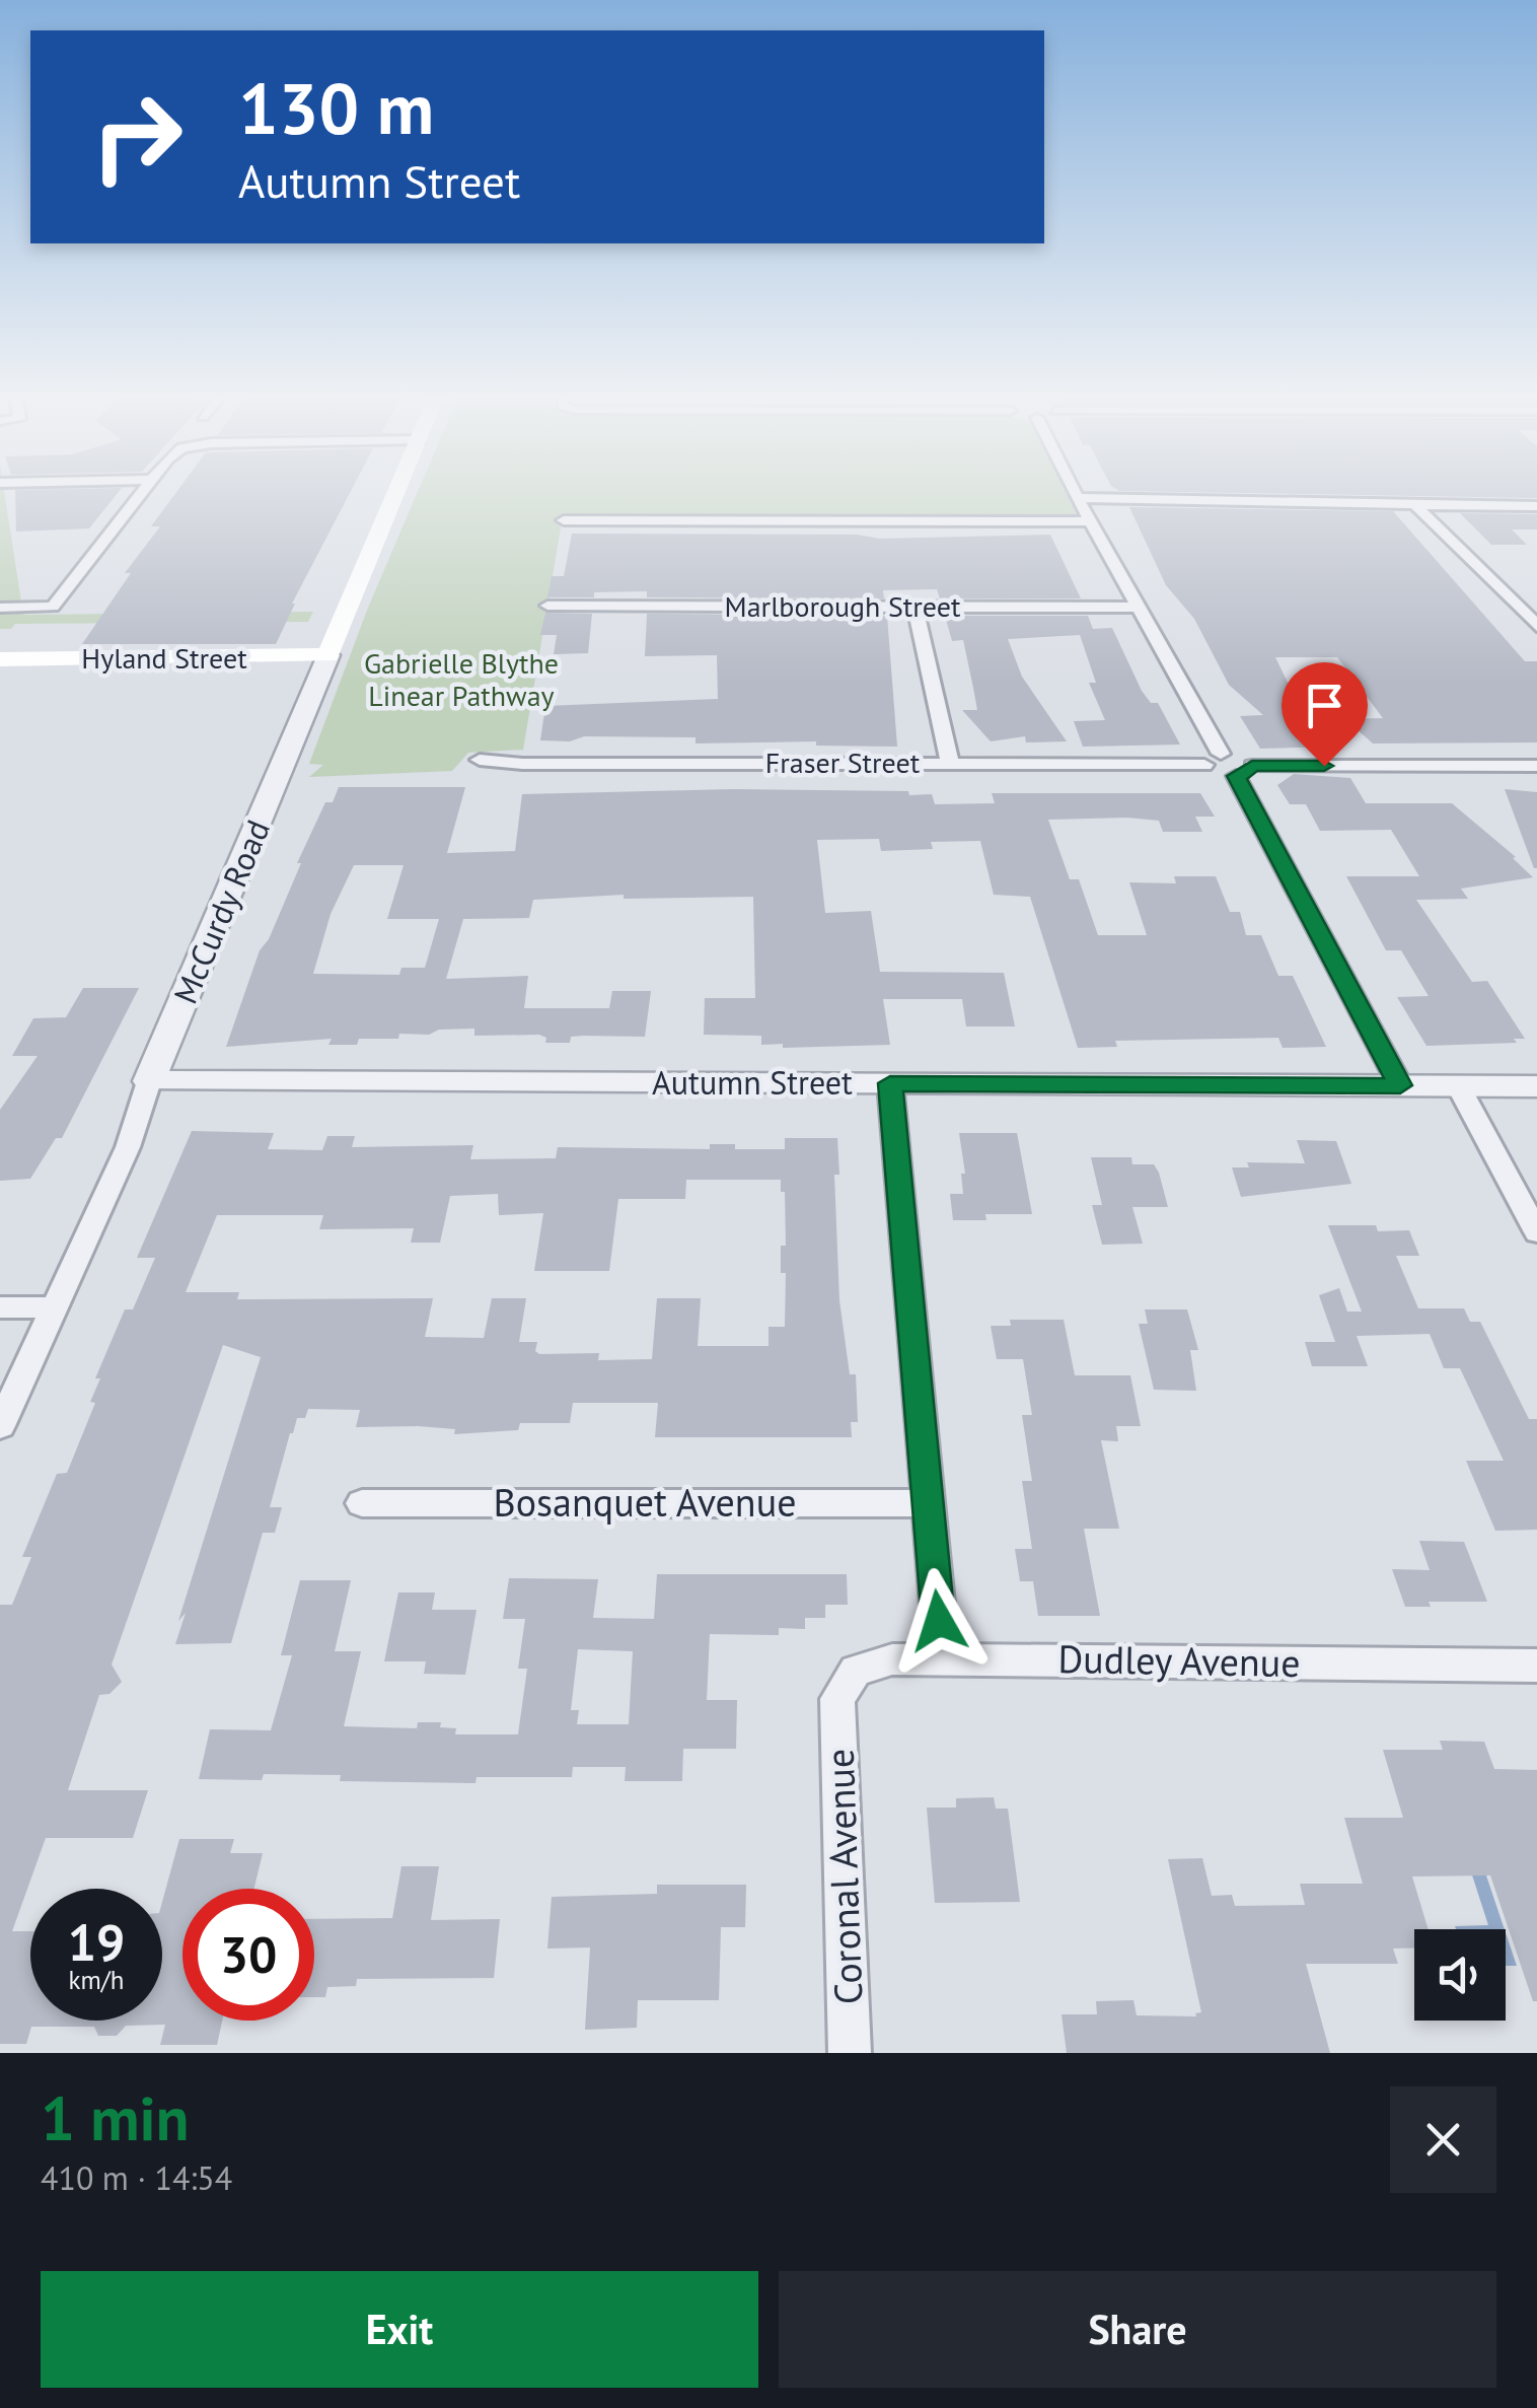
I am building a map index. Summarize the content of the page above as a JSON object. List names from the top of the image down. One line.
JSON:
{"streets":{"main road":["Hyland Street","McCurdy Road"],"street":["Marlborough Street","Fraser Street","Autumn Street","Bosanquet Avenue","Dudley Avenue","Coronal Avenue"]},"crossings":[["Hyland Street","McCurdy Road"],["McCurdy Road","Autumn Street"],["Dudley Avenue","Coronal Avenue"]],"parks":["Gabrielle Blythe Linear Pathway"],"page":{"turn":["130 m","Autumn Street"],"speed":"19 km/h","limit":"30","heading":["1 min","410 m · 14:54"],"buttons":["Exit","Share"]}}
